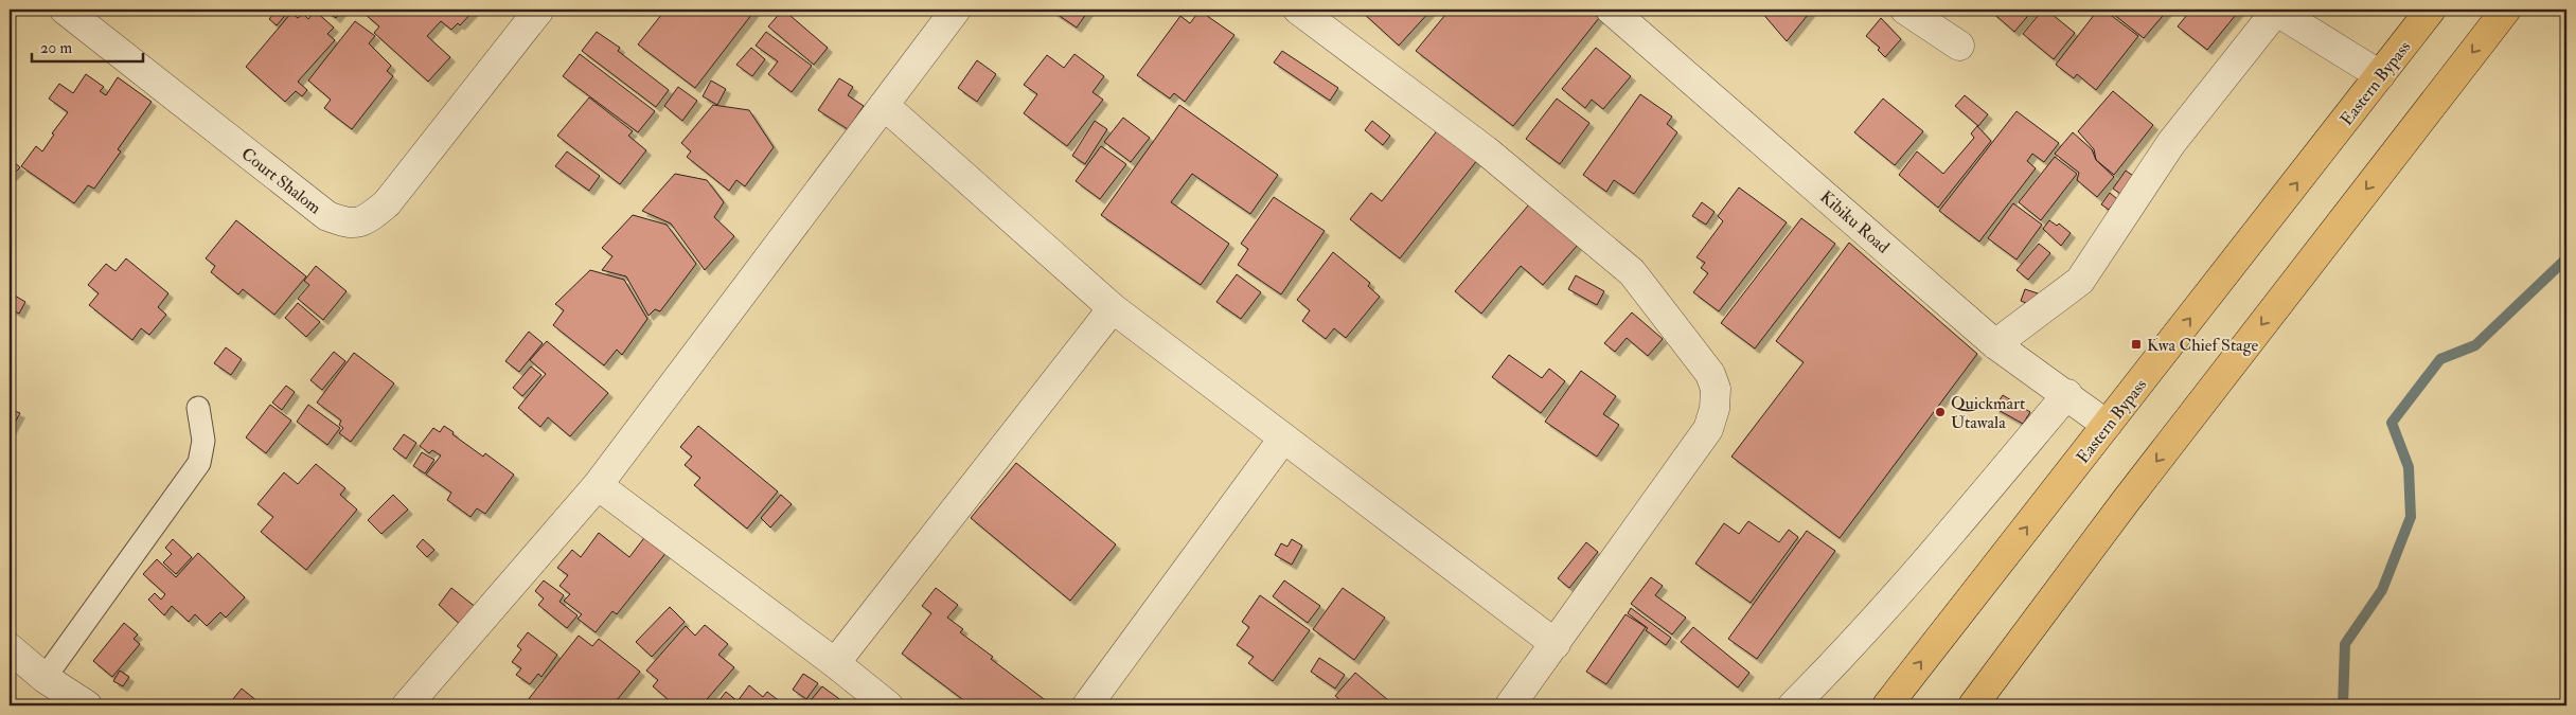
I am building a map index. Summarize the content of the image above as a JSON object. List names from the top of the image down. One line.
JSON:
{"streets":{"main road":["Eastern Bypass"],"street":["Court Shalom","Kibiku Road"]},"crossings":[["Eastern Bypass","Kibiku Road"]],"places":{"transit":["Kwa Chief Stage"],"other":["Quickmart Utawala"]},"scale_bar":"20 m"}
